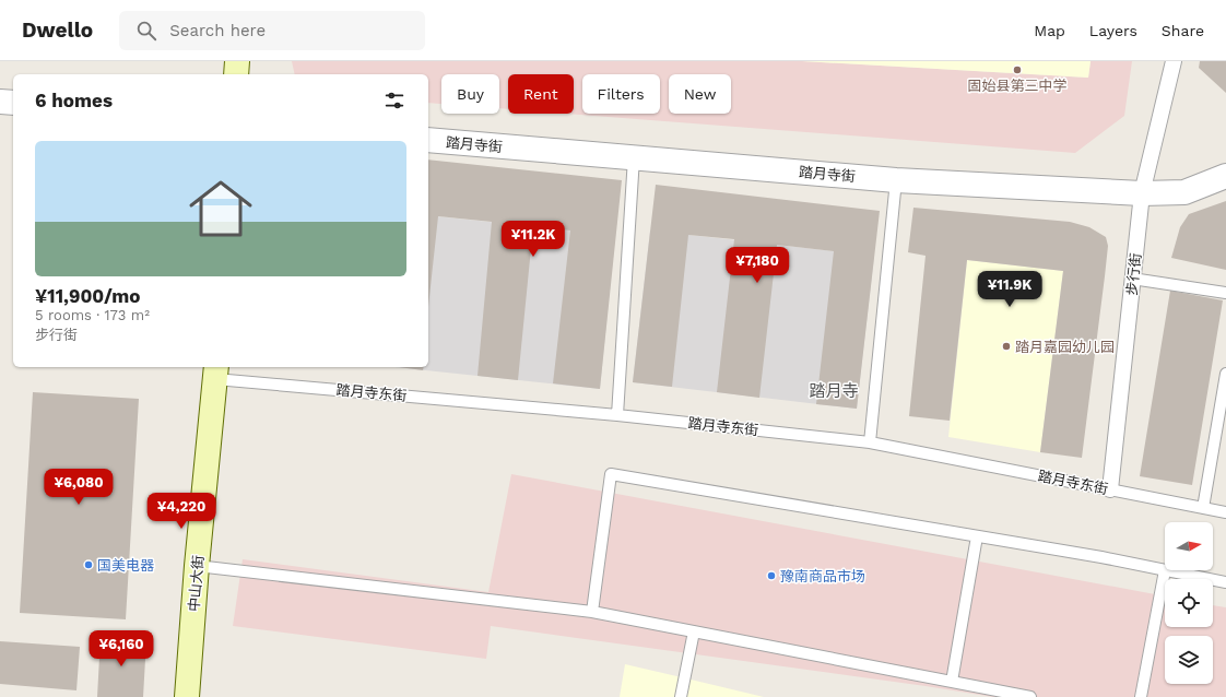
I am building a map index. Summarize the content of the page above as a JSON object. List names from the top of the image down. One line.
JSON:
{"streets":{"main road":["中山大街"],"street":["踏月寺街","步行街"],"lane":["踏月寺东街"]},"crossings":[["踏月寺街","步行街"],["步行街","踏月寺东街"],["踏月寺东街","中山大街"]],"districts":["踏月寺"],"places":["固始县第三中学","踏月嘉园幼儿园","国美电器","豫南商品市场"],"north":"right","page":{"header":"Dwello","search":"Search here","nav":["Map","Layers","Share"],"chip":["Buy","Rent","Filters","New"],"heading":"6 homes","list":[{"name":"¥11,900/mo","note":"5 rooms · 173 m² · 步行街"}],"price":["¥11.2K","¥7,180","¥11.9K","¥6,080","¥4,220","¥6,160"]}}
